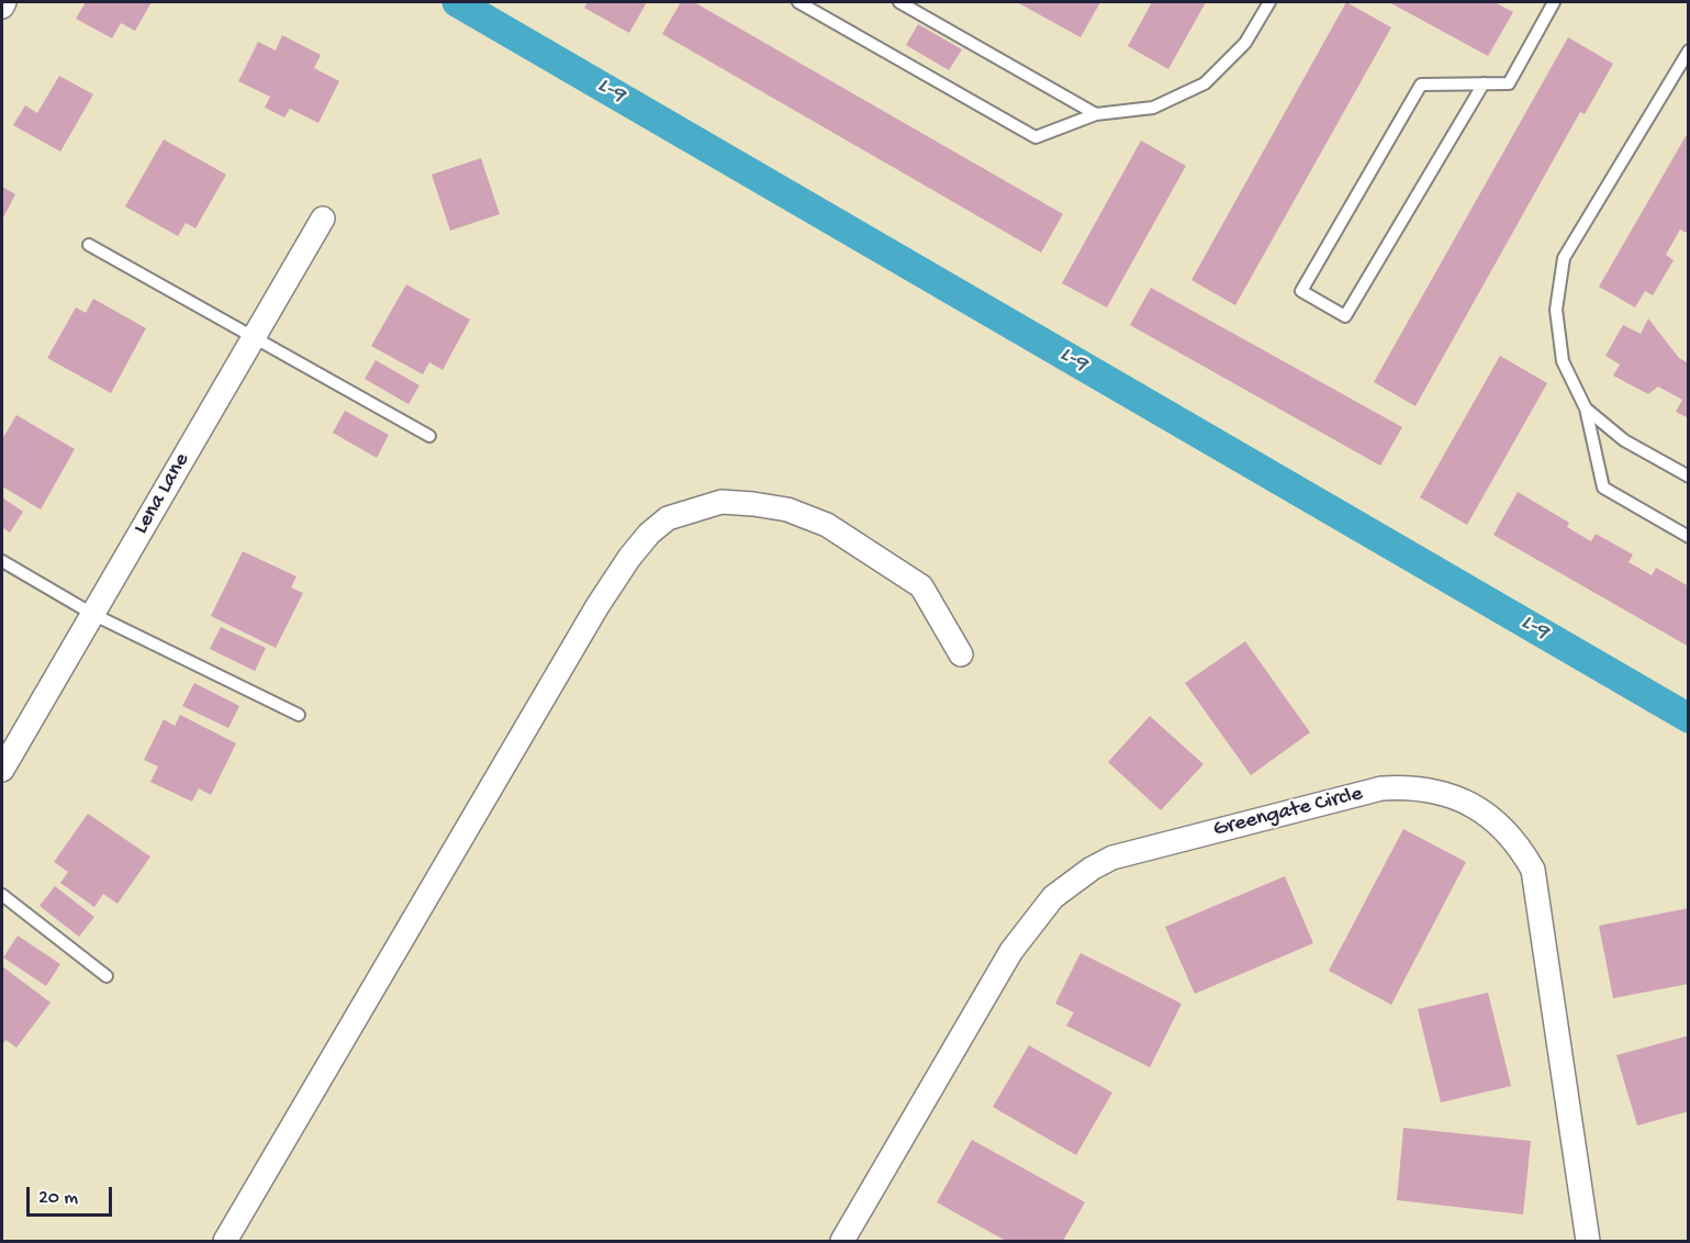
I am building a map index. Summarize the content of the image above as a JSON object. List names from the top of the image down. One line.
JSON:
{"streets":{"street":["Lena Lane","Greengate Circle"]},"water":["L-9"],"scale_bar":"20 m"}
